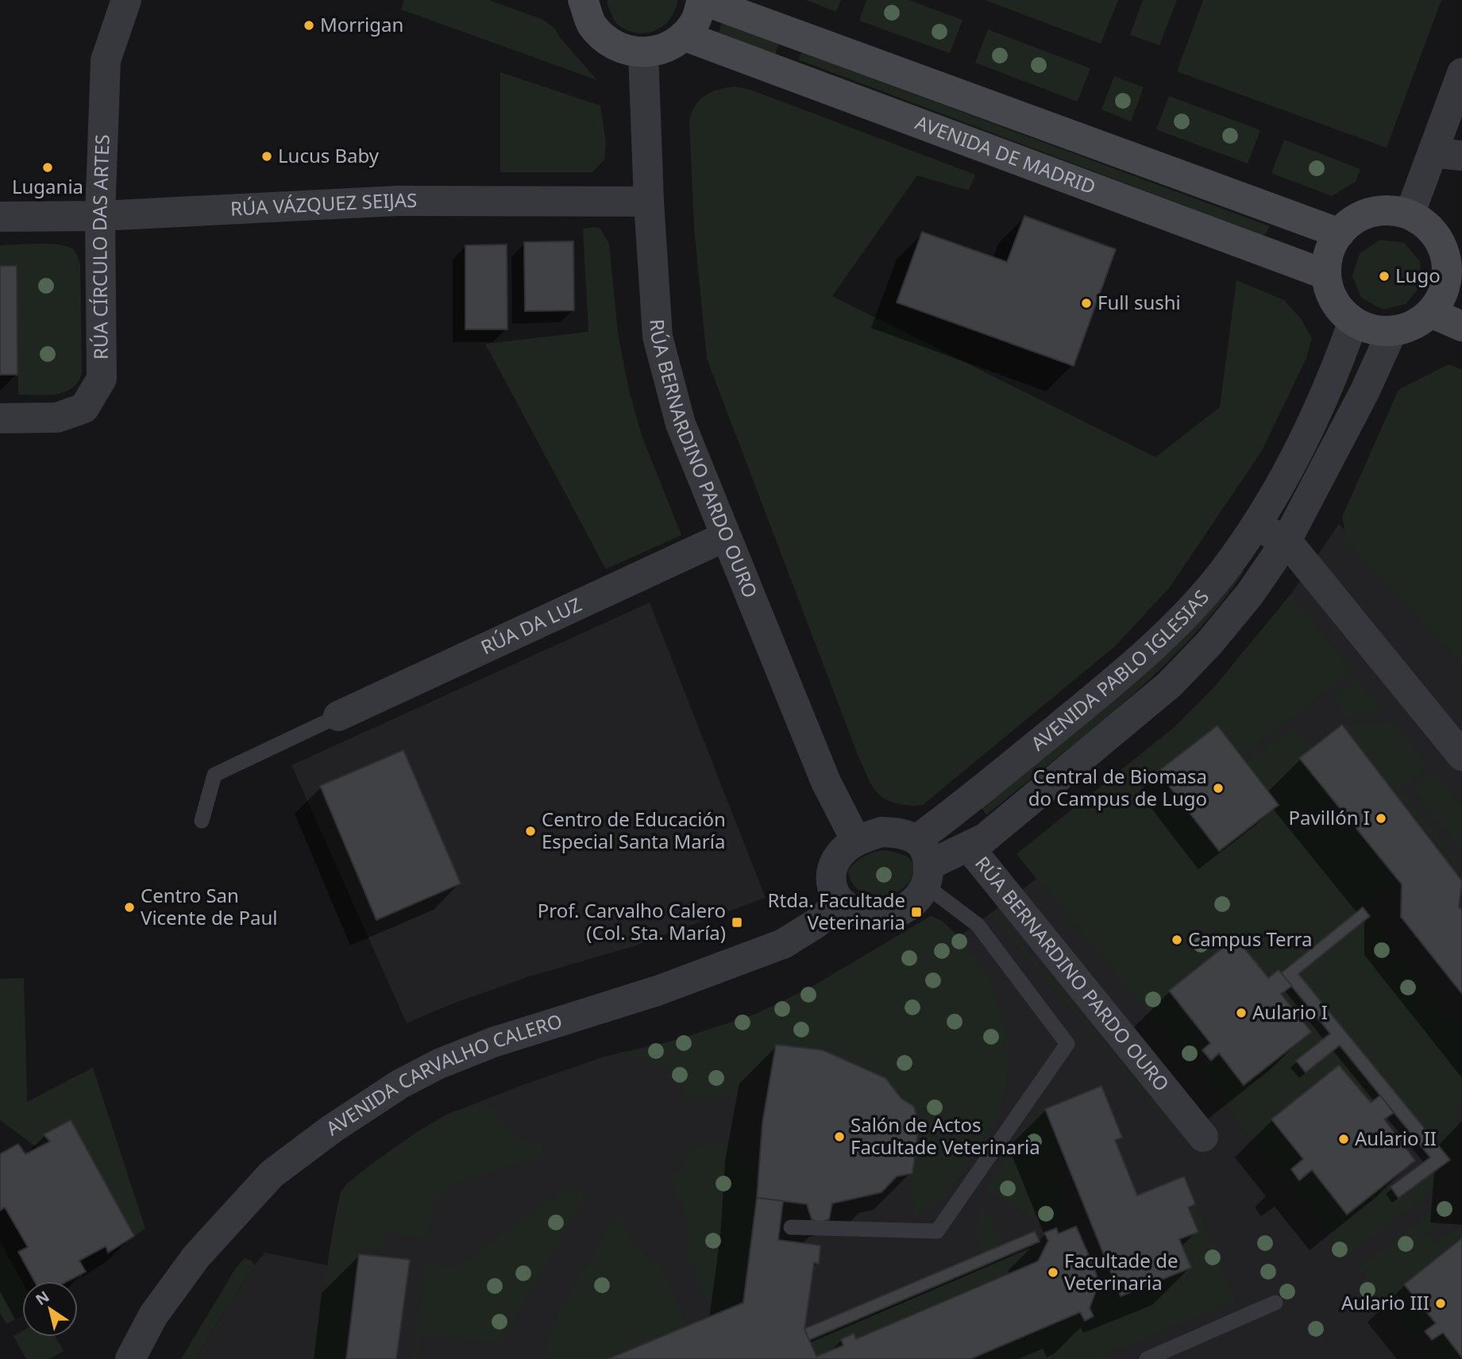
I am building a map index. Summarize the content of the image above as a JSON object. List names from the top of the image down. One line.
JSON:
{"streets":{"street":["AVENIDA DE MADRID","RÚA VÁZQUEZ SEIJAS","RÚA CÍRCULO DAS ARTES","RÚA BERNARDINO PARDO OURO","RÚA DA LUZ","AVENIDA PABLO IGLESIAS","AVENIDA CARVALHO CALERO"]},"crossings":[["AVENIDA DE MADRID","AVENIDA PABLO IGLESIAS"],["RÚA VÁZQUEZ SEIJAS","RÚA CÍRCULO DAS ARTES"],["RÚA VÁZQUEZ SEIJAS","RÚA BERNARDINO PARDO OURO"],["RÚA BERNARDINO PARDO OURO","RÚA DA LUZ"],["RÚA BERNARDINO PARDO OURO","AVENIDA PABLO IGLESIAS"],["RÚA BERNARDINO PARDO OURO","AVENIDA CARVALHO CALERO"],["AVENIDA PABLO IGLESIAS","AVENIDA CARVALHO CALERO"]],"places":{"other":["Morrigan","Lucus Baby","Lugania","Lugo","Full sushi","Central de Biomasa do Campus de Lugo","Pavillón I","Centro de Educación Especial Santa María","Centro San Vicente de Paul","Campus Terra","Aulario I","Salón de Actos Facultade Veterinaria","Aulario II","Facultade de Veterinaria","Aulario III"],"transit":["Rtda. Facultade Veterinaria","Prof. Carvalho Calero (Col. Sta. María)"]},"north":"top left"}
